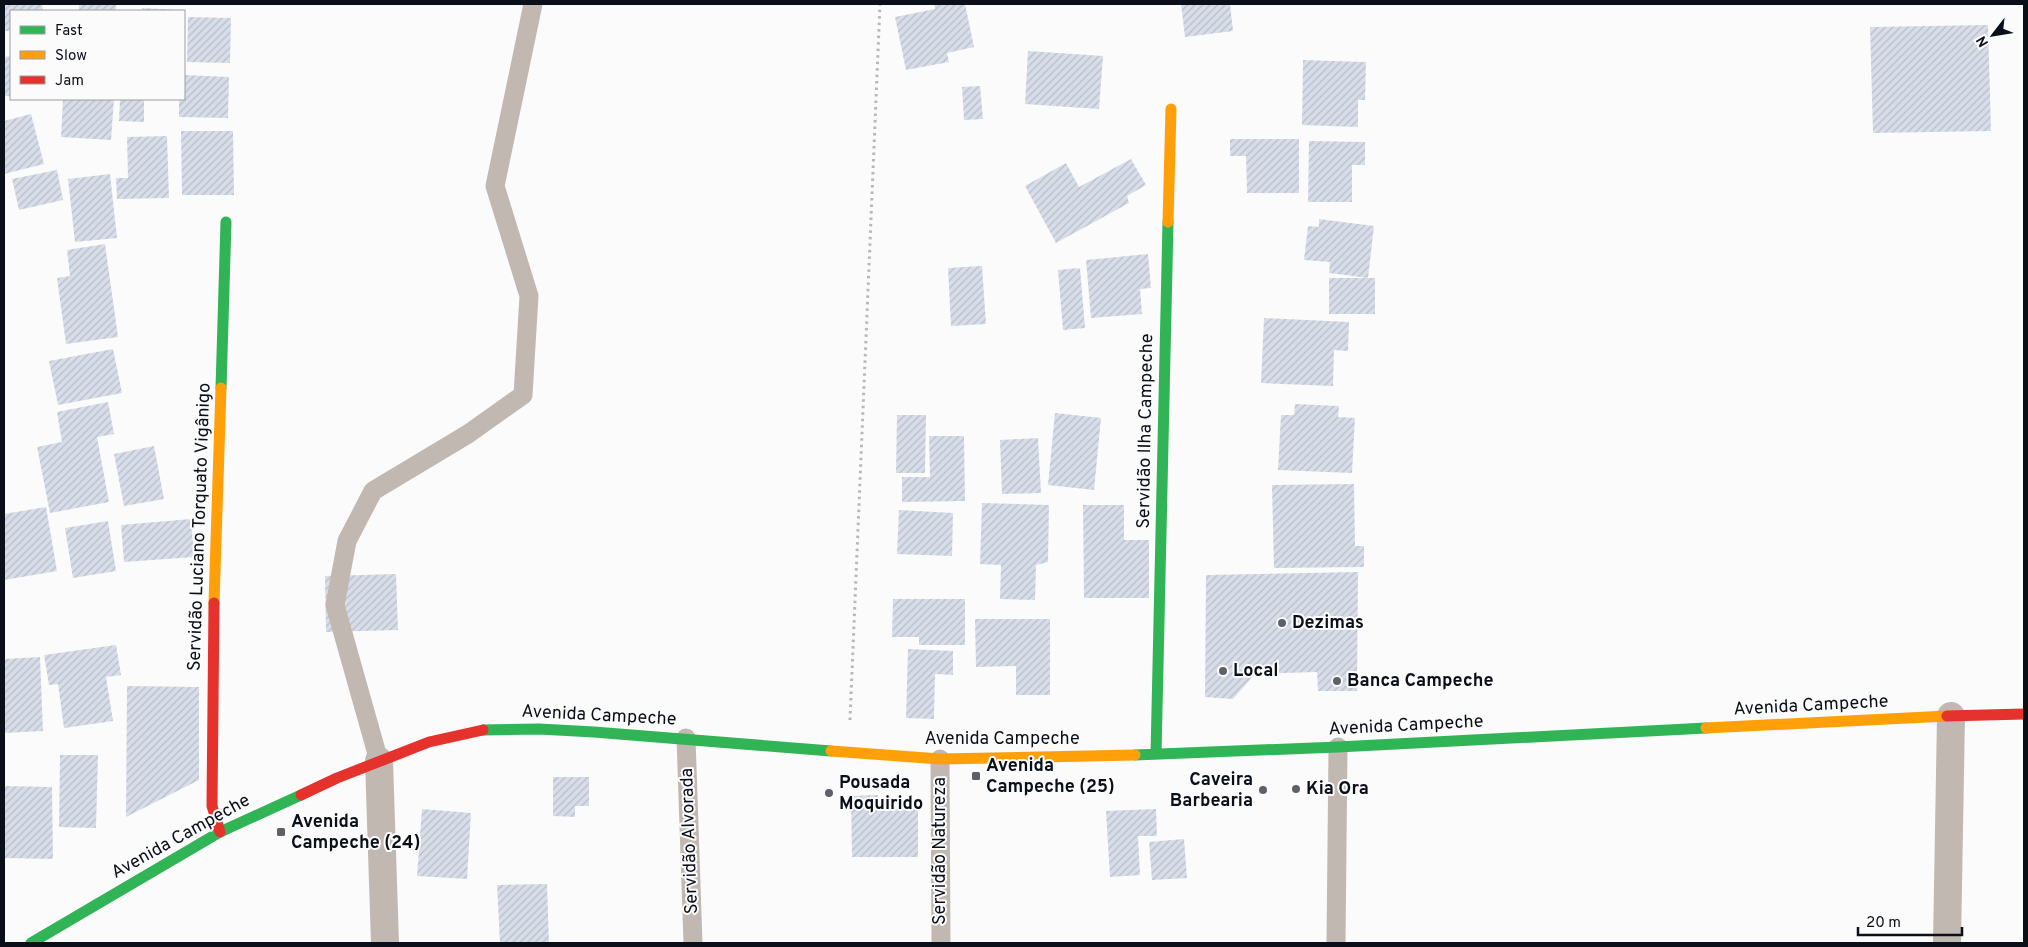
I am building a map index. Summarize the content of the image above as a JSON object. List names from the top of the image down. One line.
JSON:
{"streets":{"main road":["Servidão Ilha Campeche","Servidão Luciano Torquato Vigânigo","Avenida Campeche"],"lane":["Servidão Alvorada","Servidão Natureza"]},"crossings":[["Servidão Ilha Campeche","Avenida Campeche"],["Servidão Luciano Torquato Vigânigo","Avenida Campeche"],["Avenida Campeche","Servidão Alvorada"],["Avenida Campeche","Servidão Natureza"]],"places":{"other":["Dezimas","Local","Banca Campeche","Kia Ora","Caveira Barbearia","Pousada Moquirido"],"transit":["Avenida Campeche (25)","Avenida Campeche (24)"]},"legend":["Fast","Slow","Jam"],"scale_bar":"20 m","north":"bottom left"}
